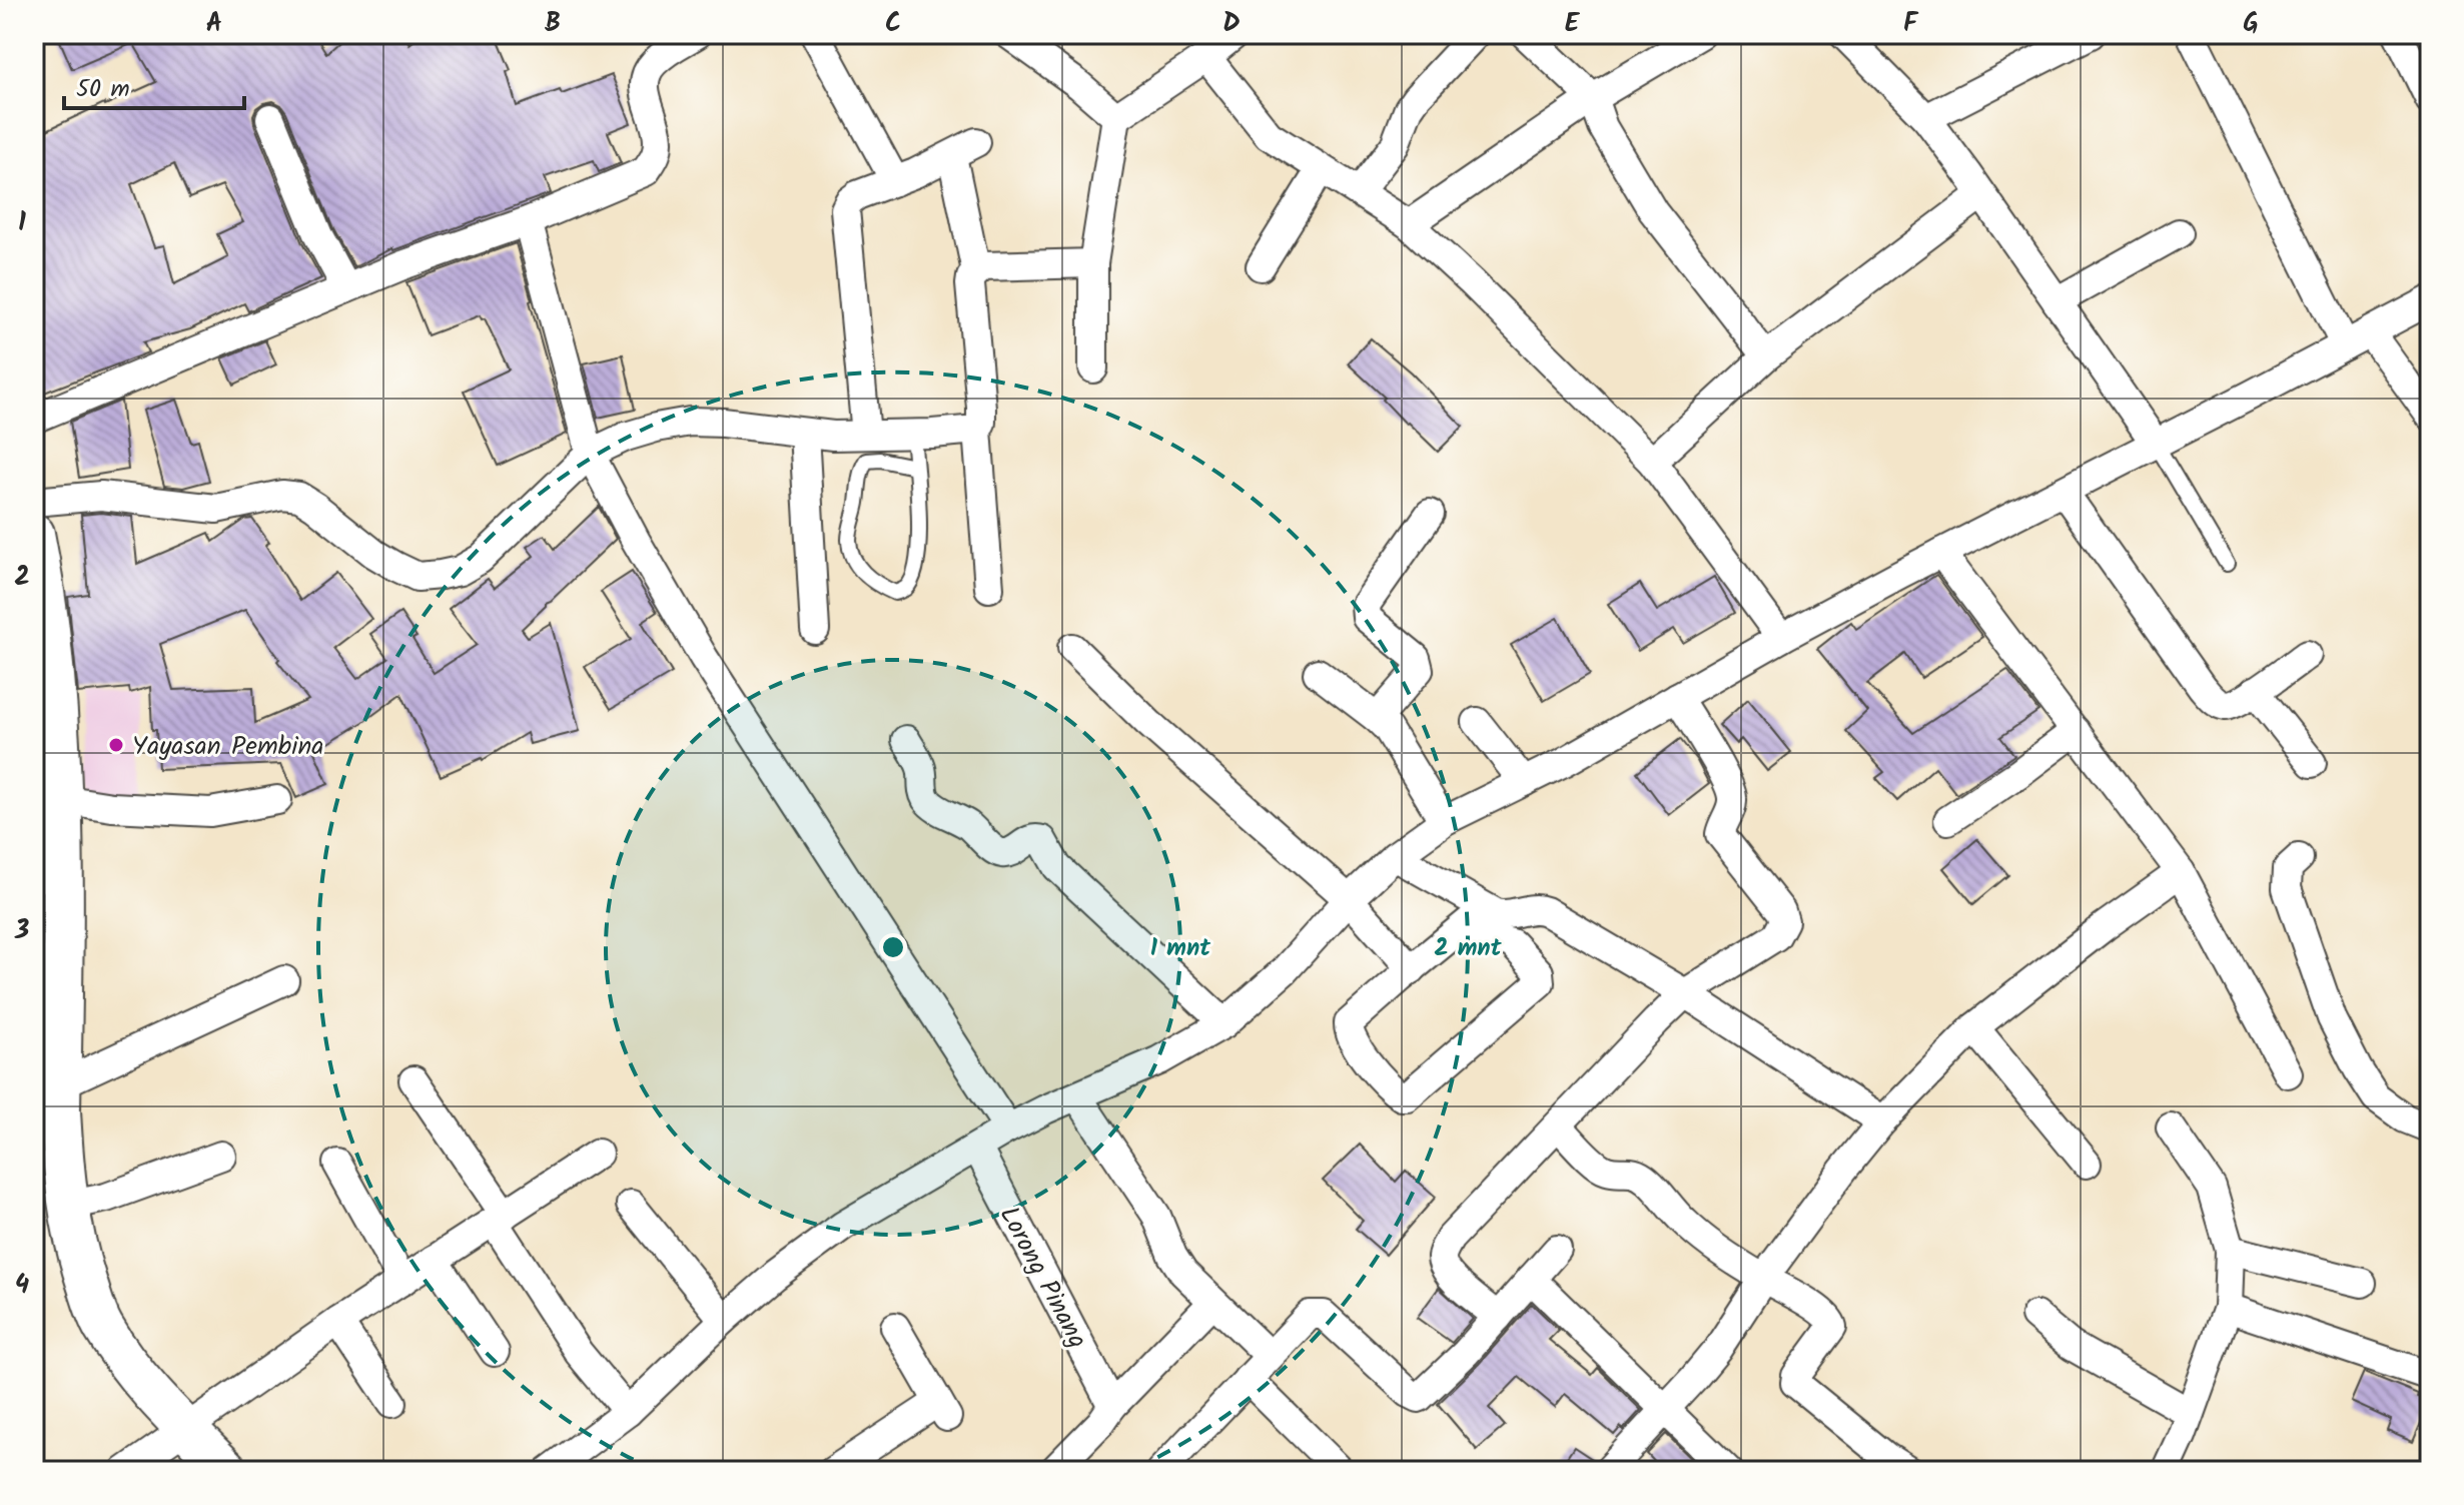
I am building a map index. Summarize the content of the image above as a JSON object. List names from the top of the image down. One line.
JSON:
{"streets":{"street":["Lorong Pinang"]},"places":["Yayasan Pembina"],"scale_bar":"50 m","grid":{"columns":["A","B","C","D","E","F","G"],"rows":["1","2","3","4"]},"rings":["1 mnt","2 mnt"]}
